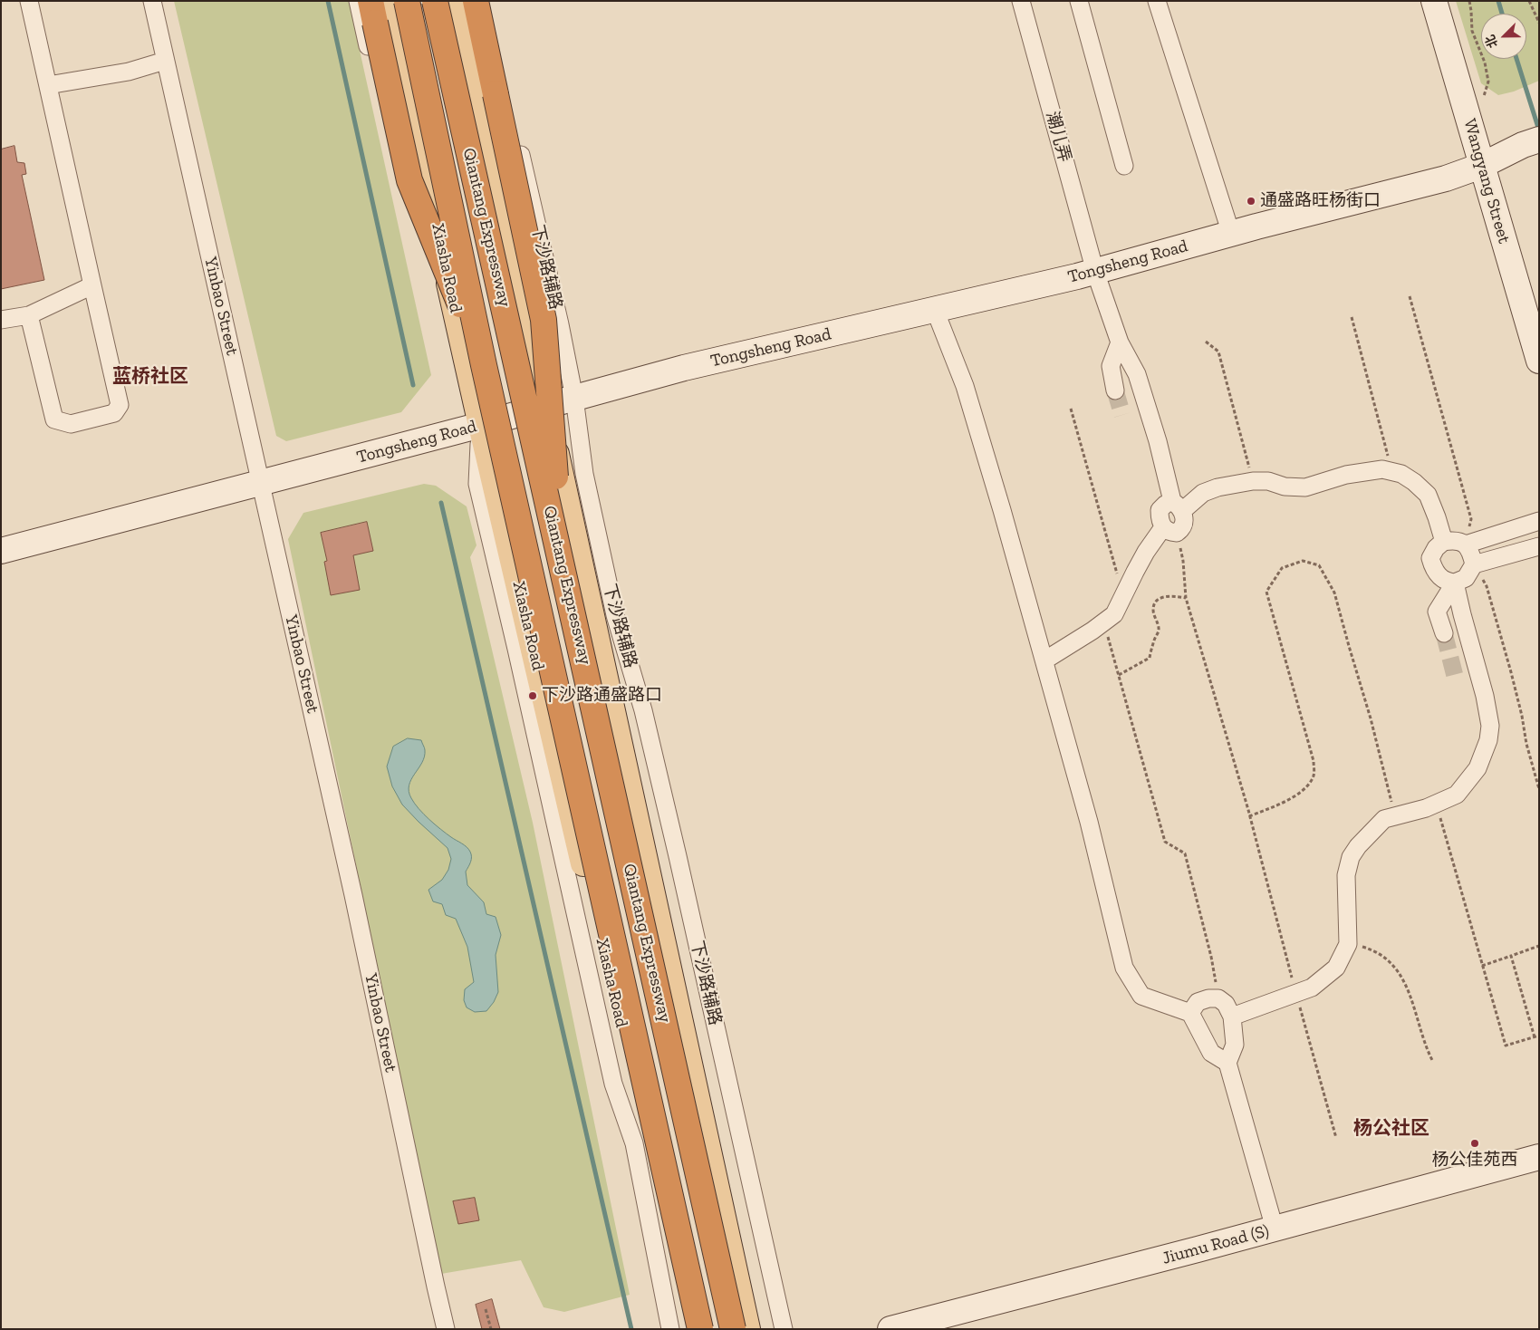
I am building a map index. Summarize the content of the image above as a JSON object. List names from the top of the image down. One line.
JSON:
{"streets":{"highway":["Qiantang Expressway"],"main road":["Xiasha Road"],"street":["潮儿弄","Wangyang Street","Tongsheng Road","下沙路辅路","Yinbao Street","Jiumu Road (S)"]},"crossings":[["潮儿弄","Tongsheng Road"],["Wangyang Street","Tongsheng Road"],["Tongsheng Road","下沙路辅路"],["Tongsheng Road","Xiasha Road"],["Tongsheng Road","Yinbao Street"]],"districts":["蓝桥社区","杨公社区"],"places":["通盛路旺杨街口","下沙路通盛路口","杨公佳苑西"],"north":"bottom left"}
